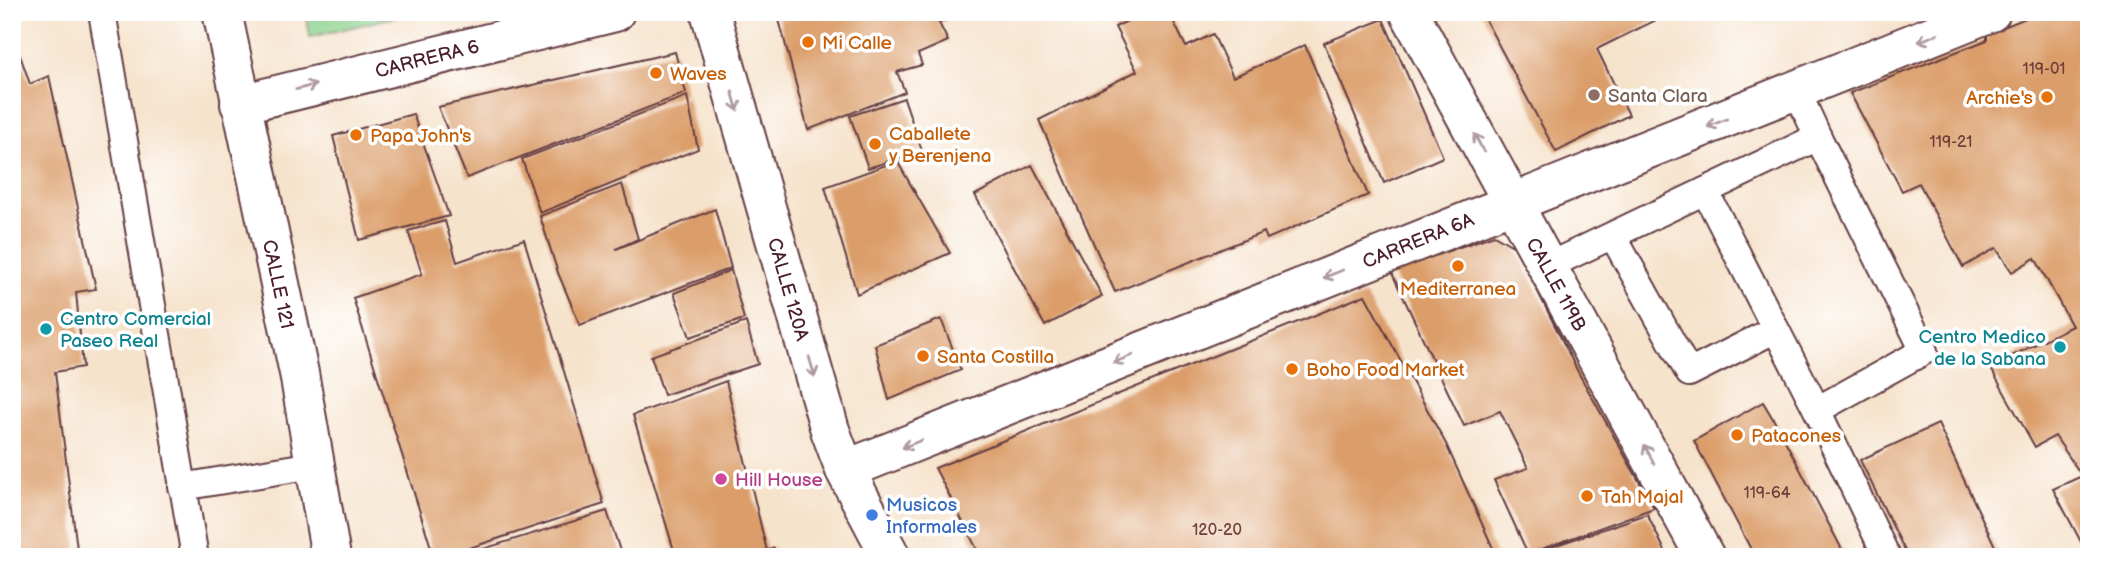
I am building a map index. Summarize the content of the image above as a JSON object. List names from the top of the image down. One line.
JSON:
{"streets":{"street":["CARRERA 6","CARRERA 6A","CALLE 121","CALLE 119B","CALLE 120A"]},"crossings":[["CARRERA 6","CALLE 121"],["CARRERA 6A","CALLE 119B"],["CARRERA 6A","CALLE 120A"]],"one_way":["CARRERA 6","CARRERA 6A","CALLE 119B","CALLE 120A"],"places":["Mi Calle","Waves","Santa Clara","Archie's","Papa John's","Caballete y Berenjena","Mediterranea","Centro Comercial Paseo Real","Centro Medico de la Sabana","Santa Costilla","Boho Food Market","Patacones","Hill House","Tah Majal","Musicos Informales"],"house_numbers":["119-01","119-21","119-64","120-20"]}
